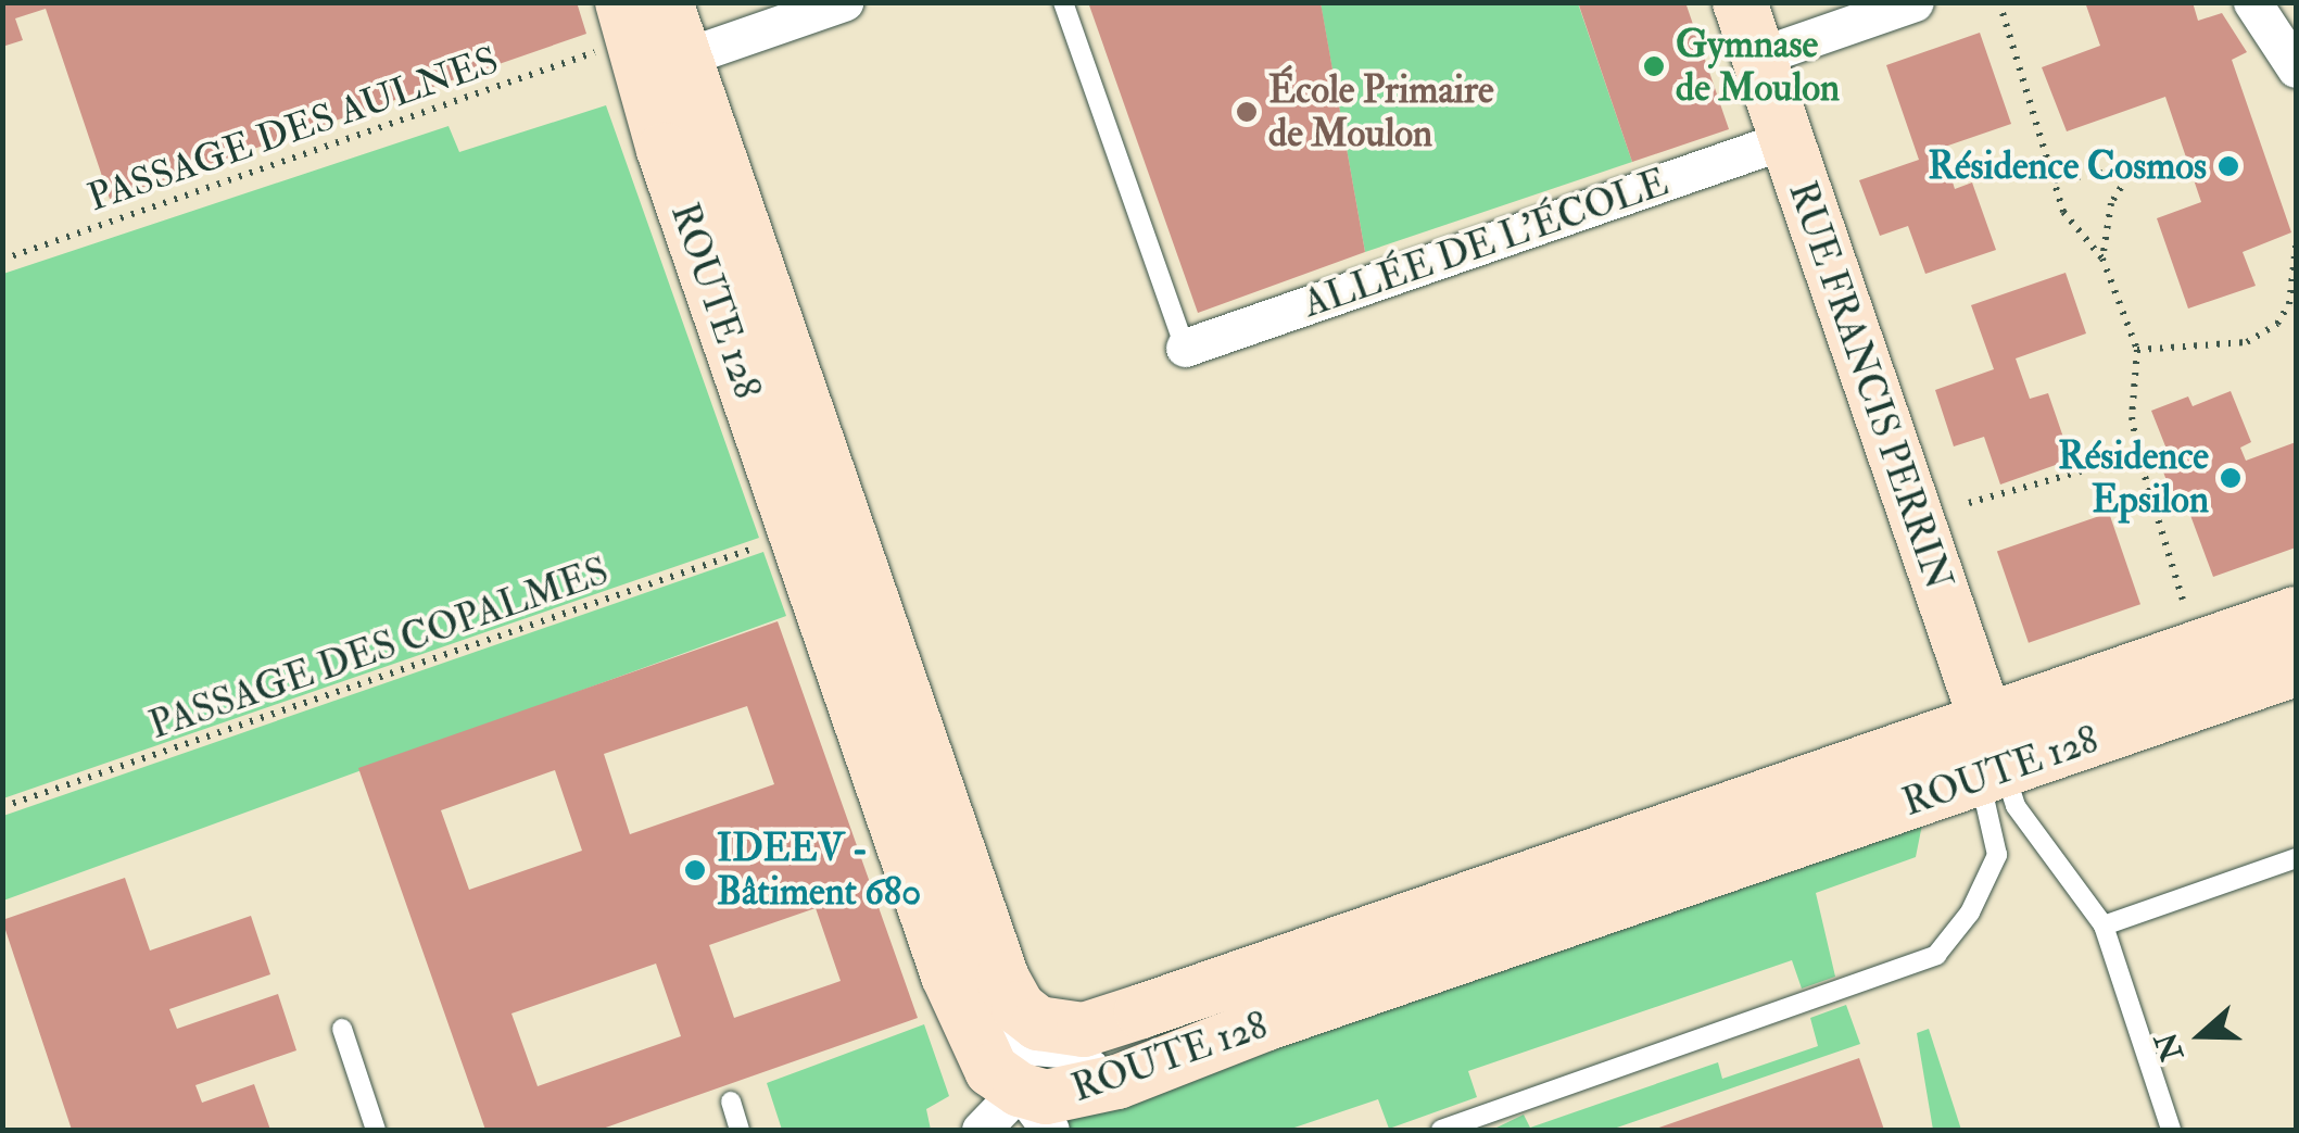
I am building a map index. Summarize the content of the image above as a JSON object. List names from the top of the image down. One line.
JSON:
{"streets":{"main road":["ROUTE 128","RUE FRANCIS PERRIN"],"street":["ALLÉE DE L'ÉCOLE"],"path":["PASSAGE DES AULNES","PASSAGE DES COPALMES"]},"crossings":[["PASSAGE DES AULNES","ROUTE 128"],["ALLÉE DE L'ÉCOLE","RUE FRANCIS PERRIN"],["ROUTE 128","RUE FRANCIS PERRIN"]],"places":["Gymnase de Moulon","École Primaire de Moulon","Résidence Cosmos","Résidence Epsilon","IDEEV - Bâtiment 680"],"north":"left"}
